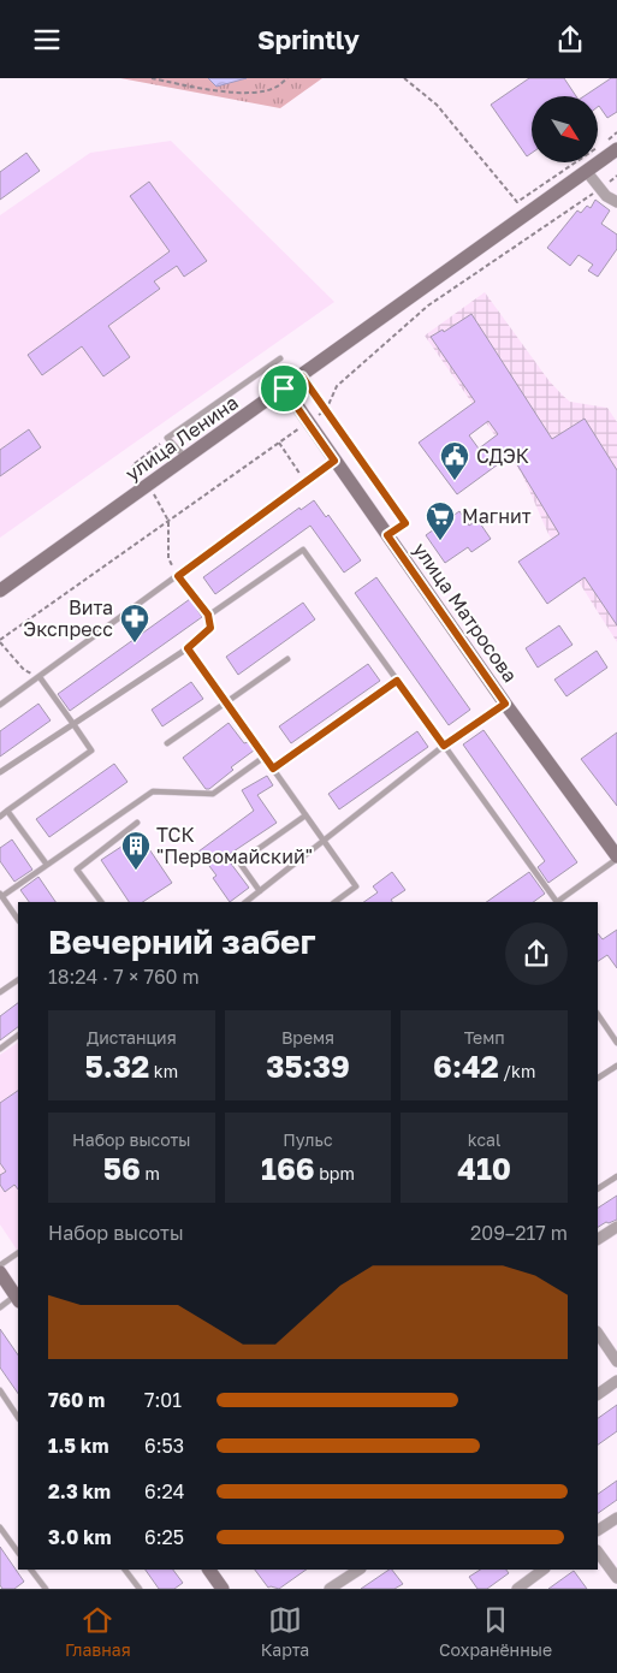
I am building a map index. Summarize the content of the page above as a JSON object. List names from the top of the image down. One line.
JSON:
{"streets":{"main road":["улица Ленина","улица Матросова"]},"crossings":[["улица Ленина","улица Матросова"]],"places":{"public building":["СДЭК"],"supermarket":["Магнит"],"pharmacy":["Вита Экспресс"],"building":["ТСК \"Первомайский\""]},"north":"bottom right","page":{"header":"Sprintly","heading":["Вечерний забег","18:24 · 7 × 760 m"],"stats":[["Дистанция","5.32 km"],["Время","35:39"],["Темп","6:42 /km"],["Набор высоты","56 m"],["Пульс","166 bpm"],["kcal","410"]],"chart":["Набор высоты","209–217 m"],"list":[{"name":"760 m","note":"7:01"},{"name":"1.5 km","note":"6:53"},{"name":"2.3 km","note":"6:24"},{"name":"3.0 km","note":"6:25"}],"tabs":["Главная","Карта","Сохранённые"]}}
